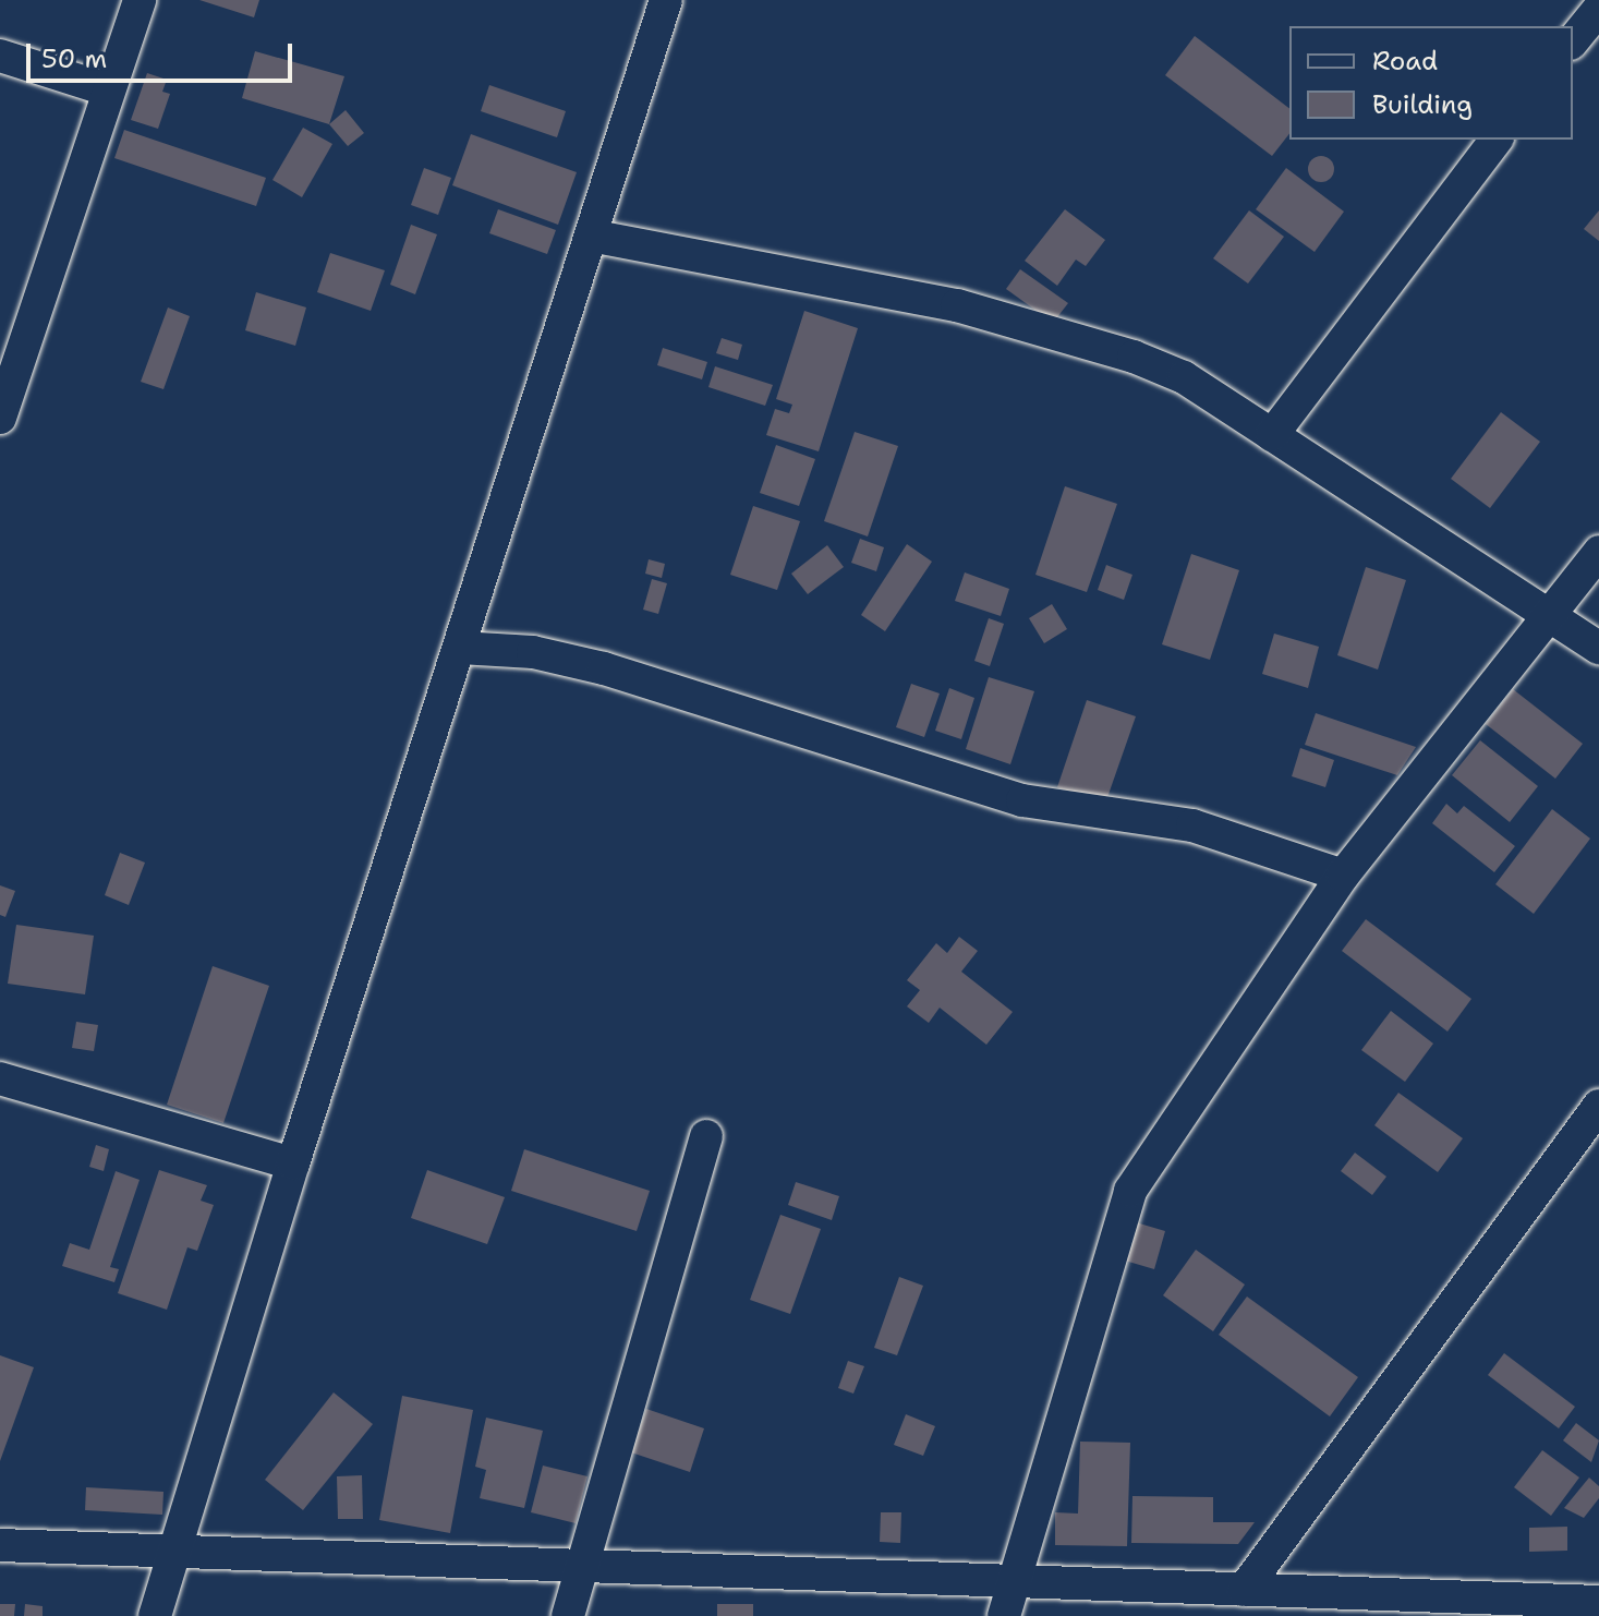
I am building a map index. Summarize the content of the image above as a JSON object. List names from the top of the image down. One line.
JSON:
{"legend":["Road","Building"],"scale_bar":"50 m"}
